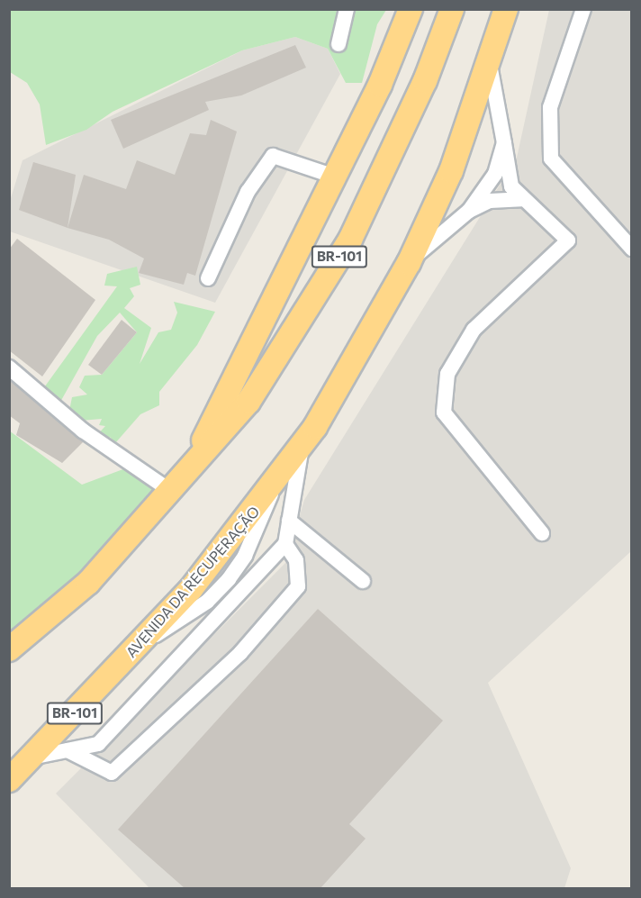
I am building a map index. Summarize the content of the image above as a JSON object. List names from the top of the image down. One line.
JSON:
{"streets":{"highway":["BR-101","AVENIDA DA RECUPERAÇÃO"]}}
